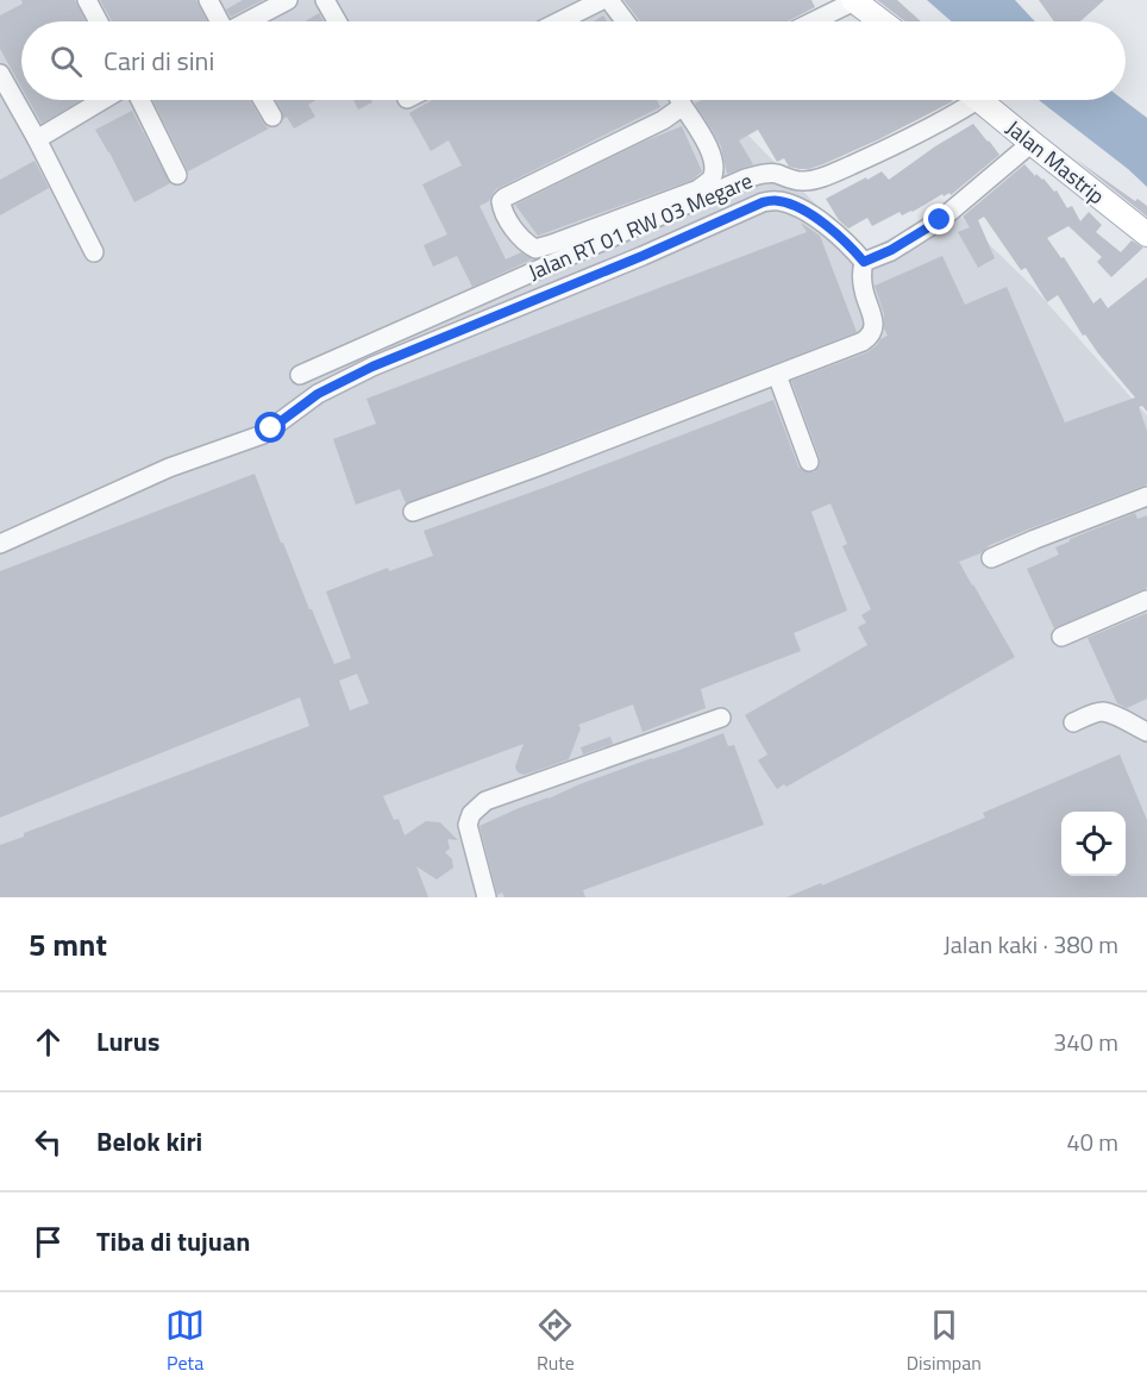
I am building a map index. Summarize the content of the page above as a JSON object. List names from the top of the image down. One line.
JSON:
{"streets":{"main road":["Jalan Mastrip"],"street":["Jalan RT 01 RW 03 Megare"]},"page":{"search":"Cari di sini","heading":["5 mnt","Jalan kaki · 380 m"],"list":[["Lurus","340 m"],["Belok kiri","40 m"],"Tiba di tujuan"],"nav":["Peta","Rute","Disimpan"]}}
